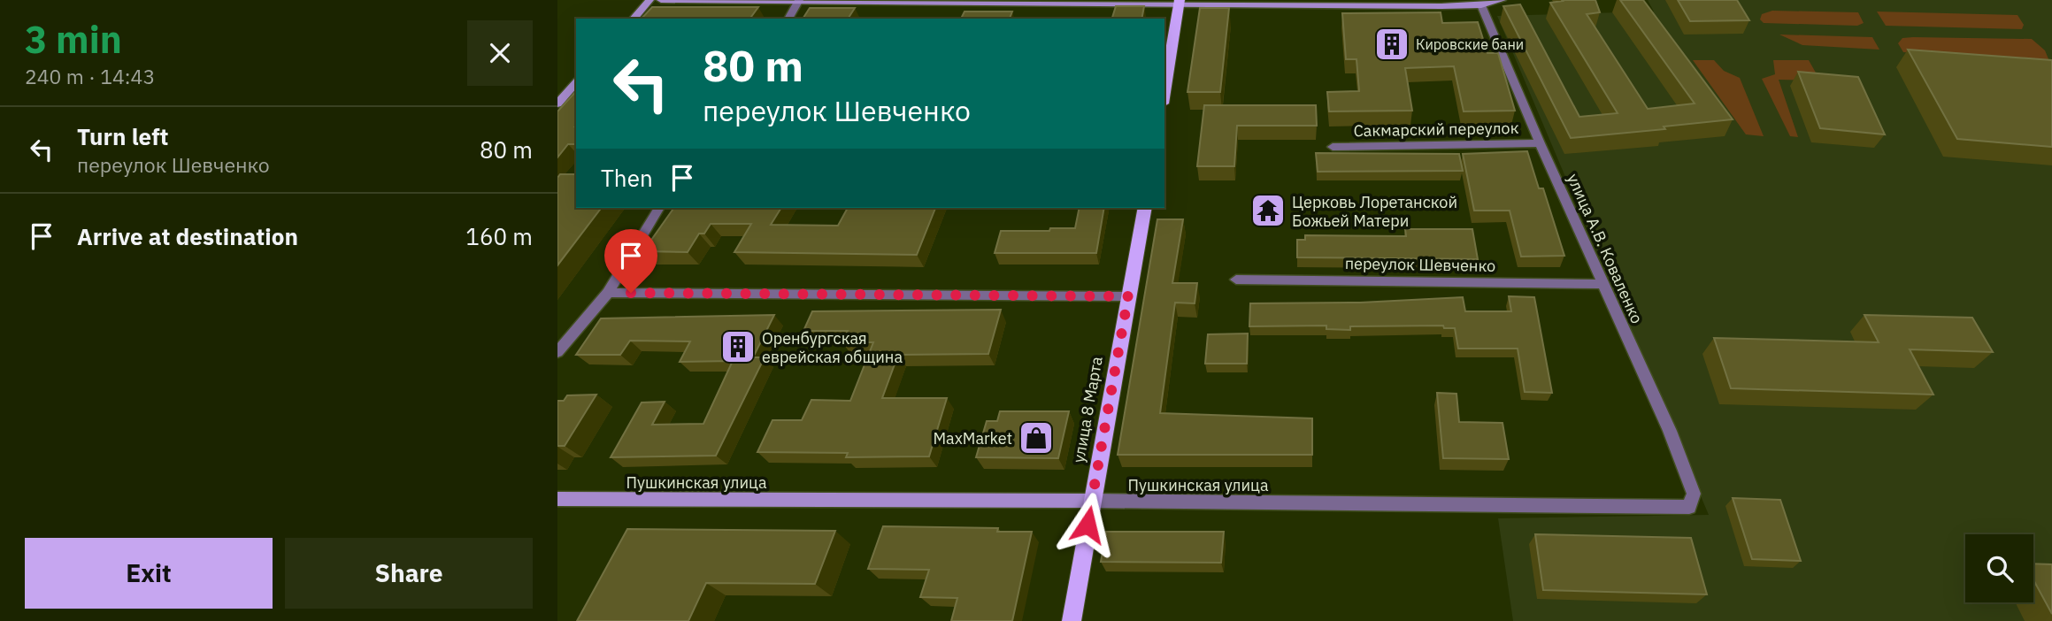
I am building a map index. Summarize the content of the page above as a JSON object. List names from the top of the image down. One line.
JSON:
{"streets":{"main road":["улица 8 Марта","Пушкинская улица"],"street":["Сакмарский переулок","улица А.В. Коваленко","переулок Шевченко"]},"crossings":[["Сакмарский переулок","улица А.В. Коваленко"],["улица А.В. Коваленко","переулок Шевченко"],["улица А.В. Коваленко","Пушкинская улица"],["улица 8 Марта","Пушкинская улица"]],"places":{"building":["Кировские бани","Оренбургская еврейская община"],"temple":["Церковь Лоретанской Божьей Матери"],"shop":["MaxMarket"]},"page":{"heading":["3 min","240 m · 14:43"],"turn":["80 m","переулок Шевченко"],"list":[{"name":"Turn left","note":"переулок Шевченко","value":"80 m"},{"name":"Arrive at destination","value":"160 m"}],"then":"Then","buttons":["Exit","Share"]}}
